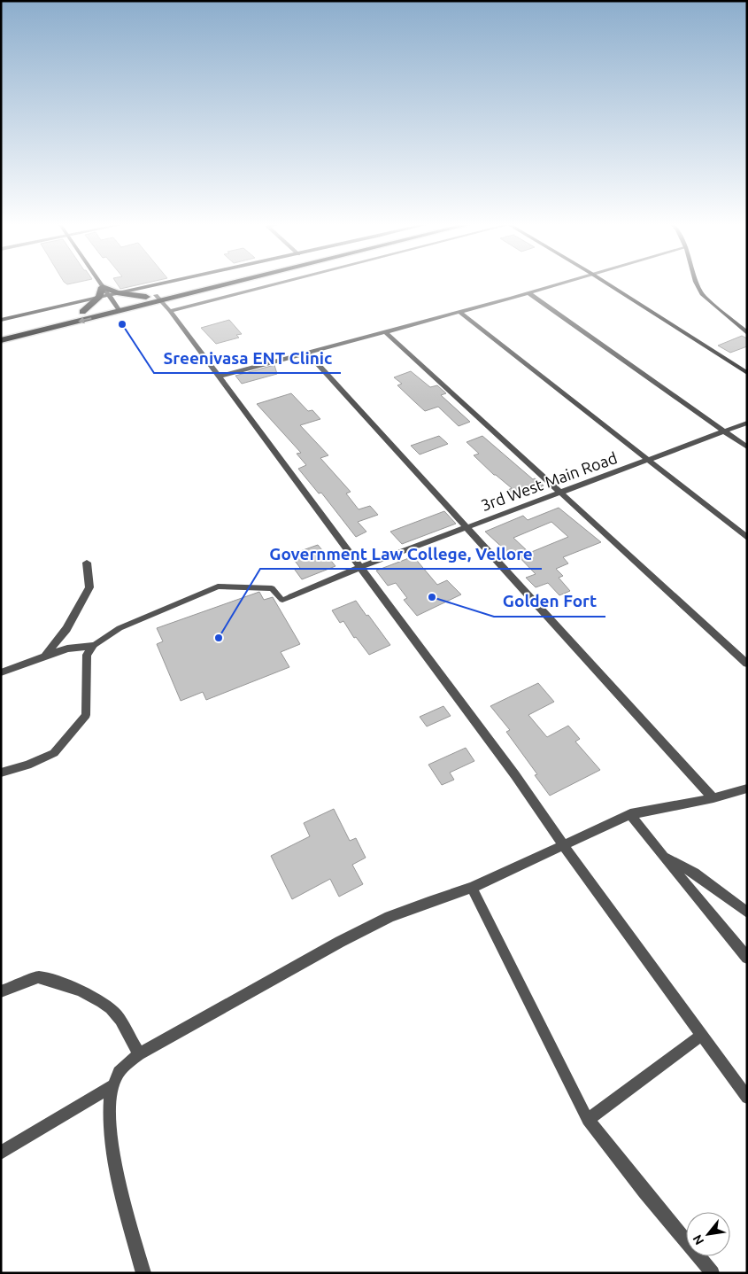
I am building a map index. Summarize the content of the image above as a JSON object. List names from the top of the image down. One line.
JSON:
{"streets":{"street":["3rd West Main Road"]},"places":["Sreenivasa ENT Clinic","Golden Fort","Government Law College, Vellore"],"north":"bottom left"}
